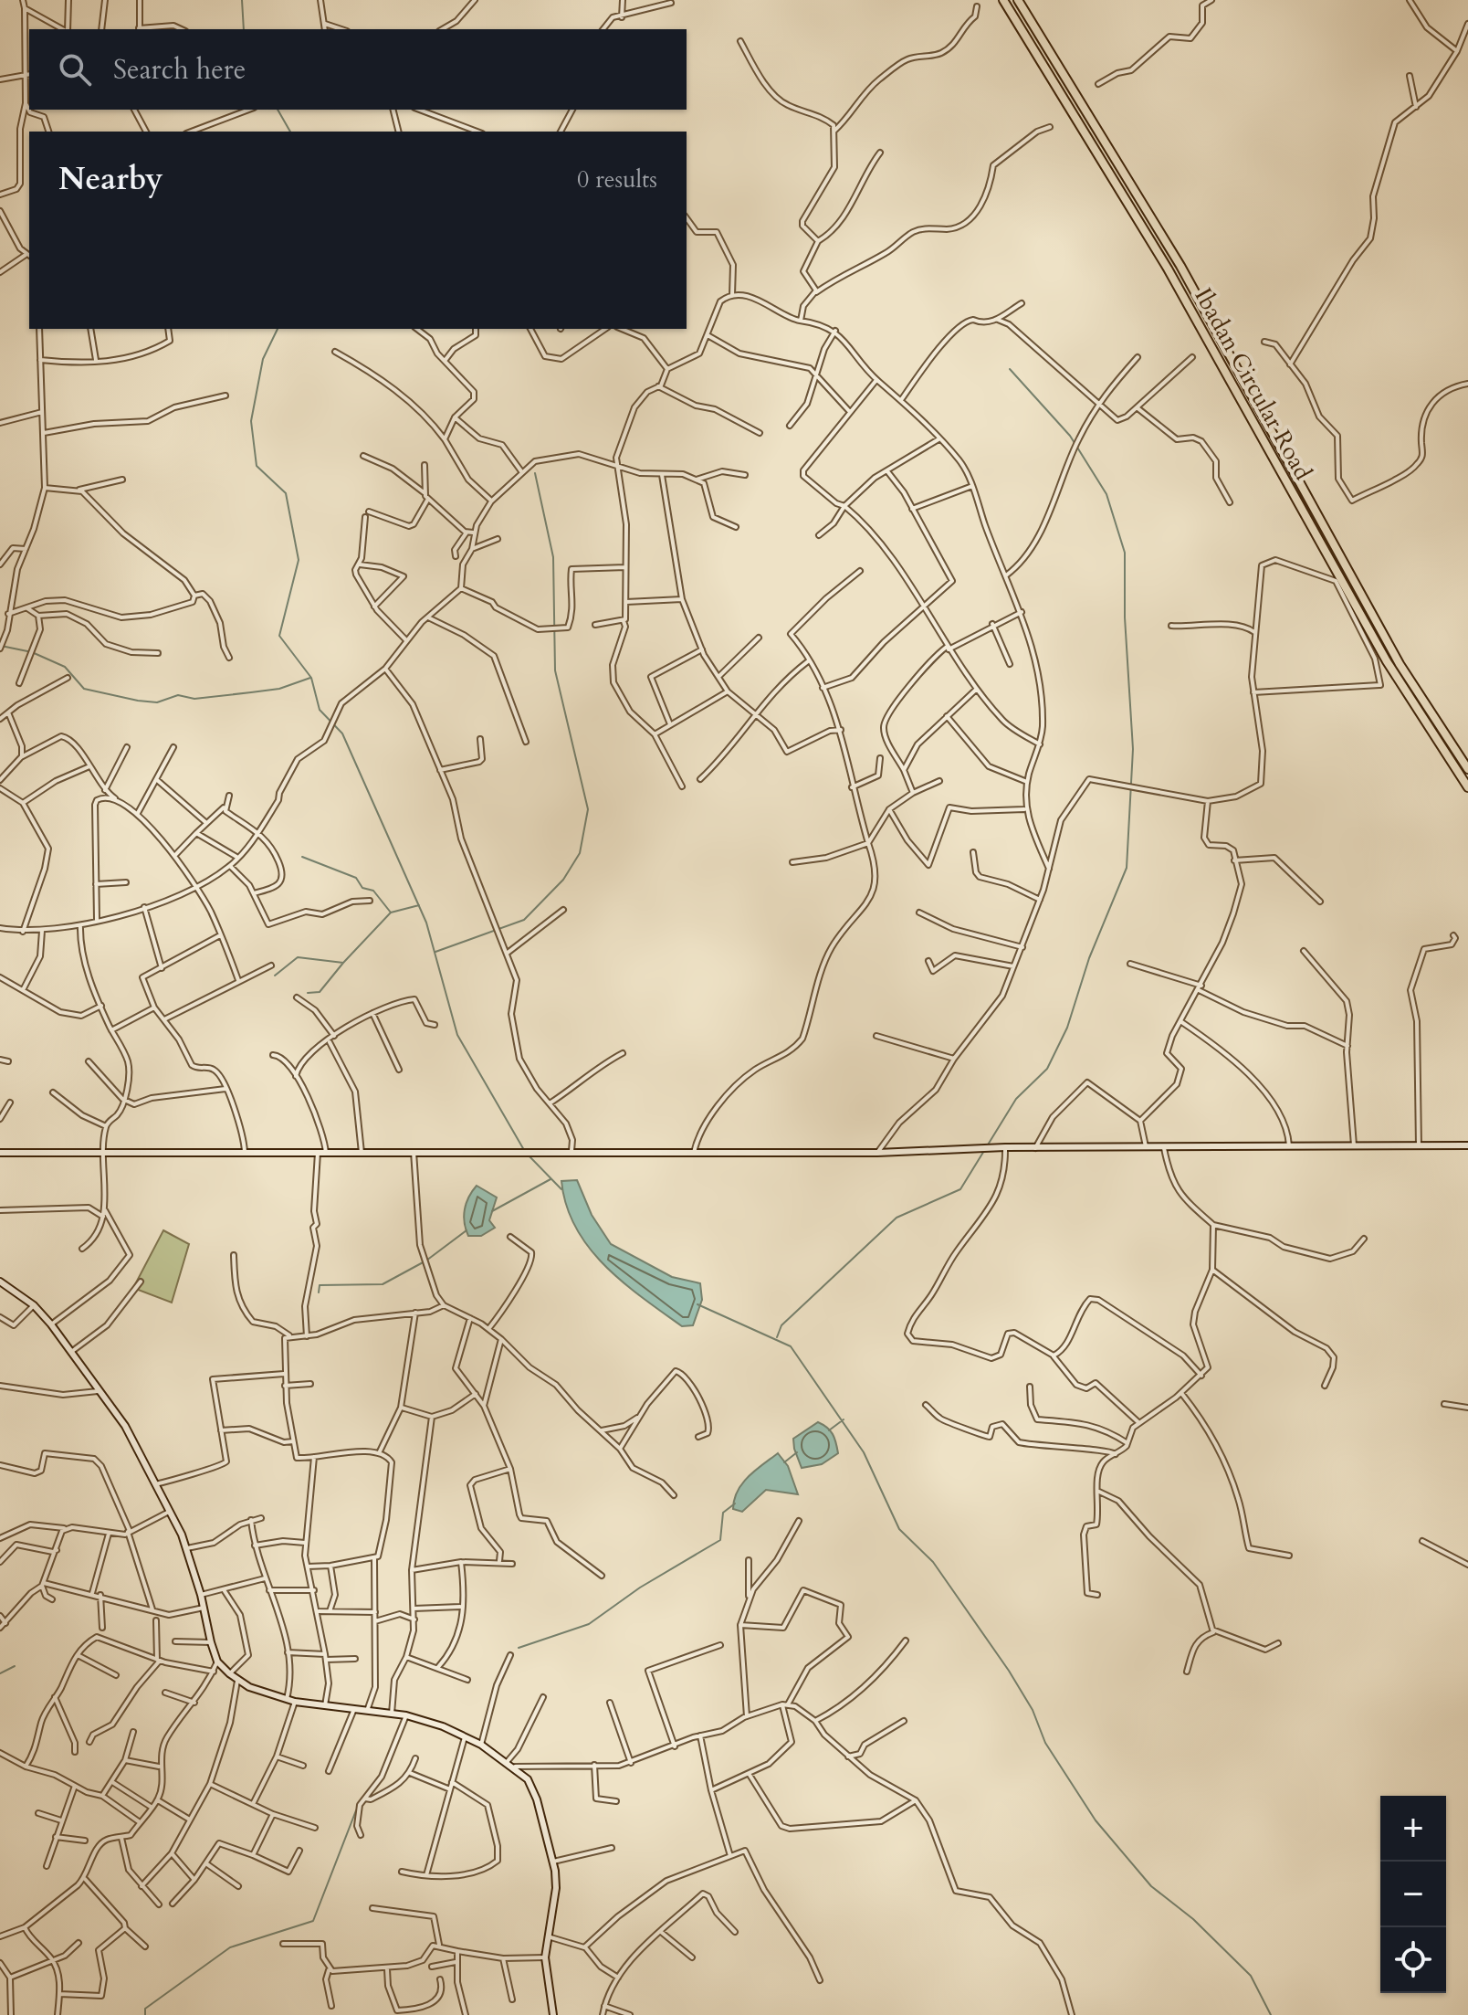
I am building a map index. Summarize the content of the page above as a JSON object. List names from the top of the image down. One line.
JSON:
{"streets":{"highway":["Ibadan Circular Road"]},"page":{"search":"Search here","heading":["Nearby","0 results"],"map_buttons":["+","−"]}}
